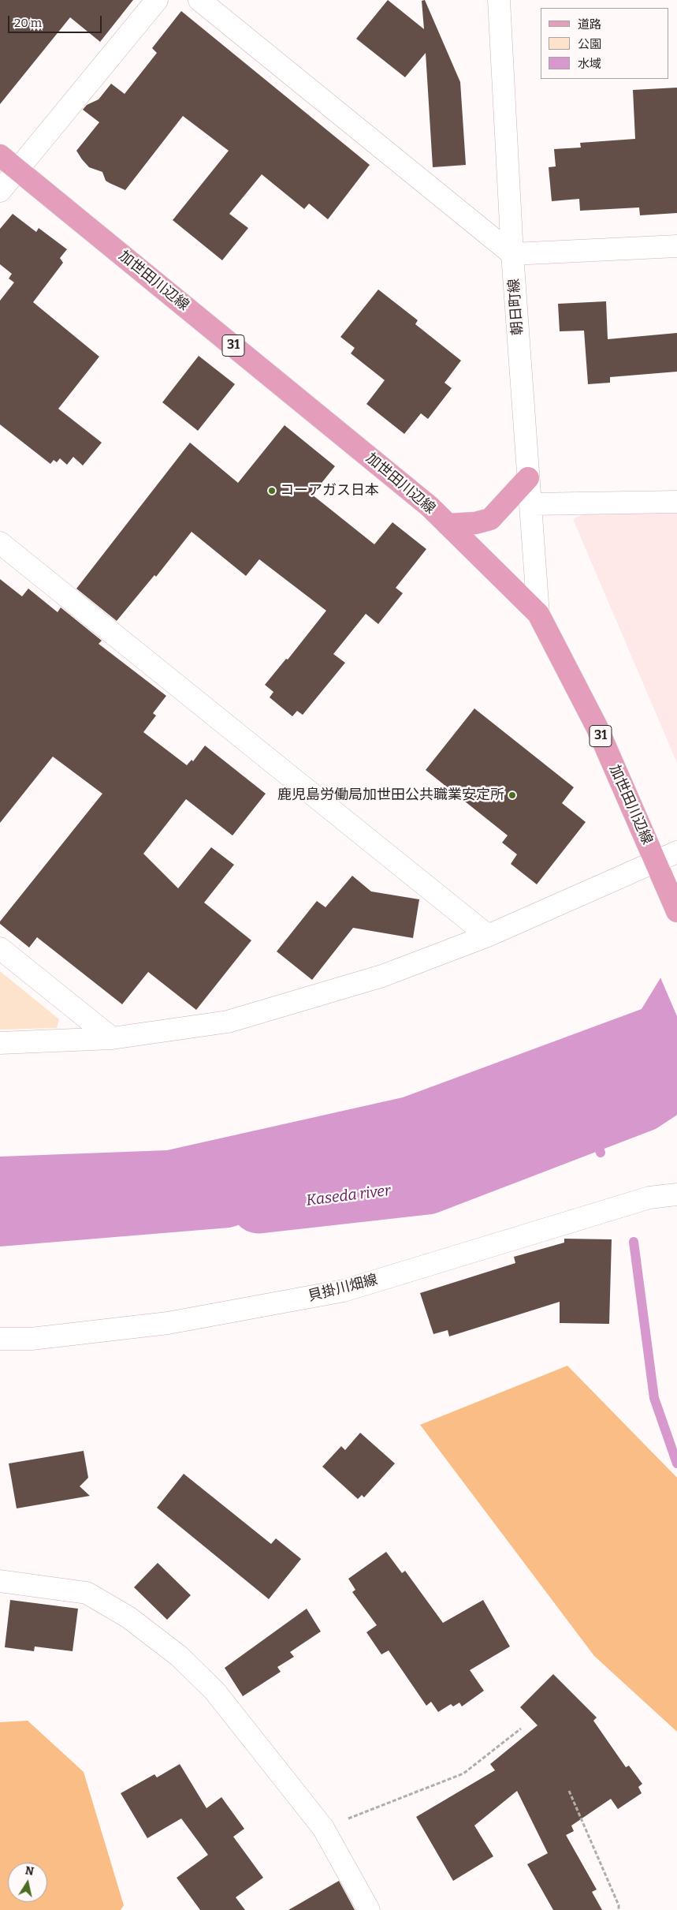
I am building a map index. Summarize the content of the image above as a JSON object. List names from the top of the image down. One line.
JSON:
{"streets":{"main road":["加世田川辺線","31"],"street":["朝日町線","貝掛川畑線"]},"crossings":[["加世田川辺線","朝日町線"]],"water":["Kaseda river"],"places":["コーアガス日本","鹿児島労働局加世田公共職業安定所"],"legend":["道路","公園","水域"],"scale_bar":"20 m","north":"top"}
